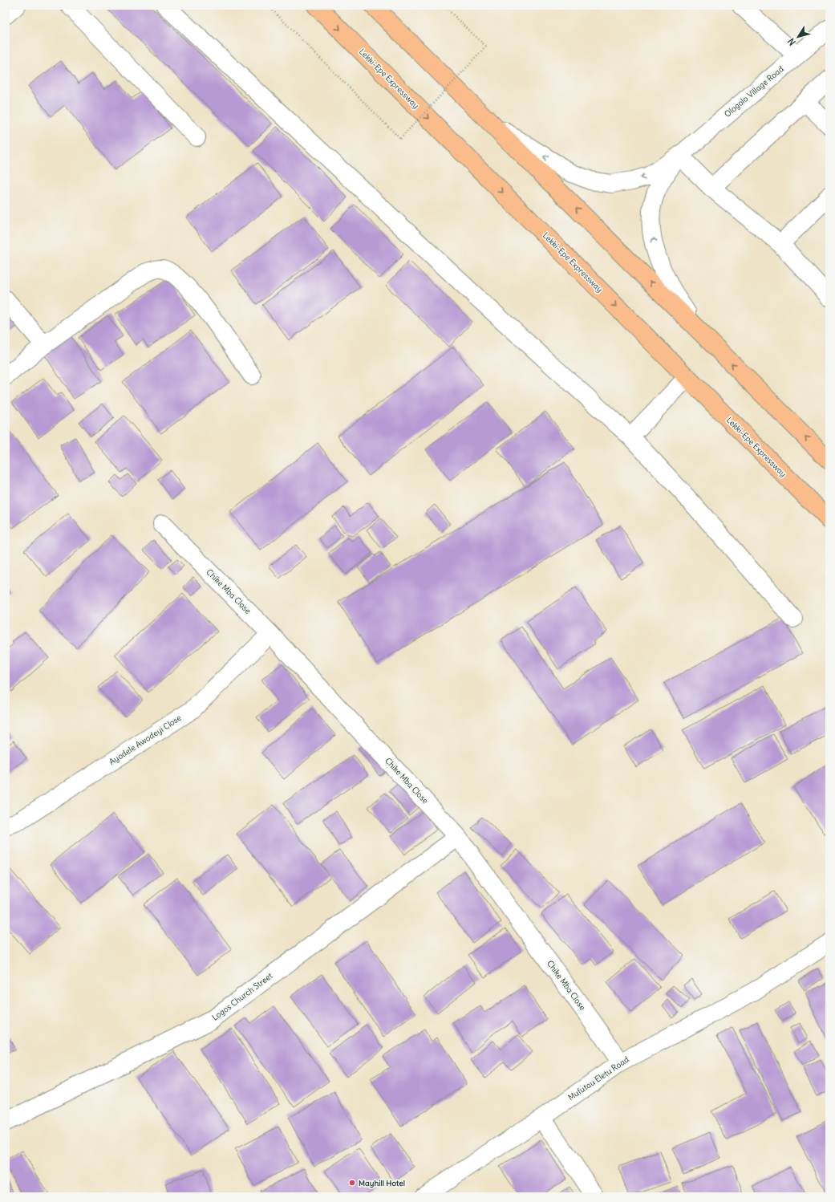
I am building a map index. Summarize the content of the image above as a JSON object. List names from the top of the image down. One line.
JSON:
{"streets":{"highway":["Lekki-Epe Expressway"],"street":["Ologolo Village Road","Chike Mba Close","Ayodele Awodeyi Close","Logos Church Street","Mufutau Eletu Road"]},"crossings":[["Chike Mba Close","Ayodele Awodeyi Close"],["Chike Mba Close","Logos Church Street"],["Chike Mba Close","Mufutau Eletu Road"]],"places":["Mayhill Hotel"],"north":"bottom left"}
